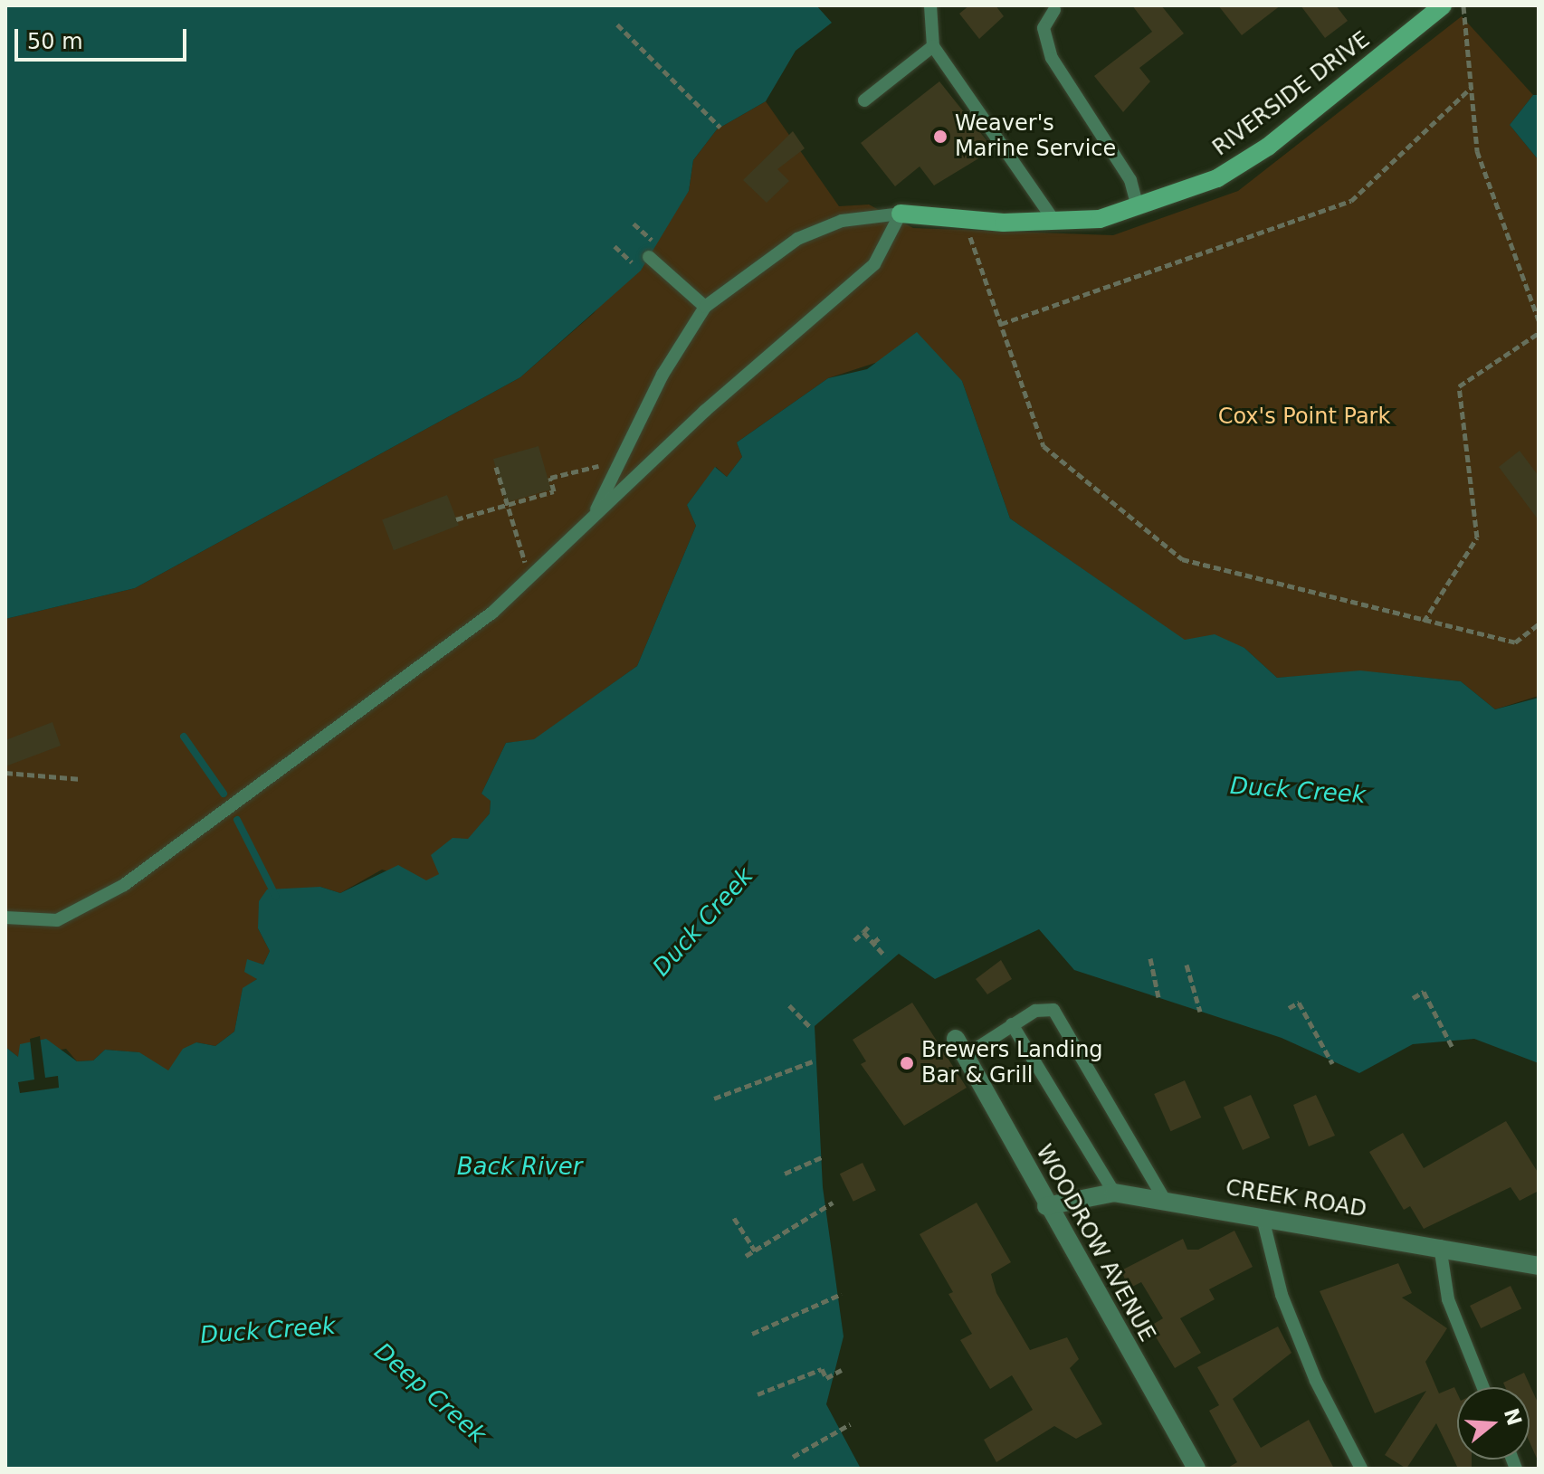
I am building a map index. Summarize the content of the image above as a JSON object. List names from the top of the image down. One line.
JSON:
{"streets":{"street":["RIVERSIDE DRIVE","CREEK ROAD","WOODROW AVENUE"]},"crossings":[["CREEK ROAD","WOODROW AVENUE"]],"water":["Duck Creek","Back River","Deep Creek"],"parks":["Cox's Point Park"],"places":["Weaver's Marine Service","Brewers Landing Bar & Grill"],"scale_bar":"50 m","north":"right"}
